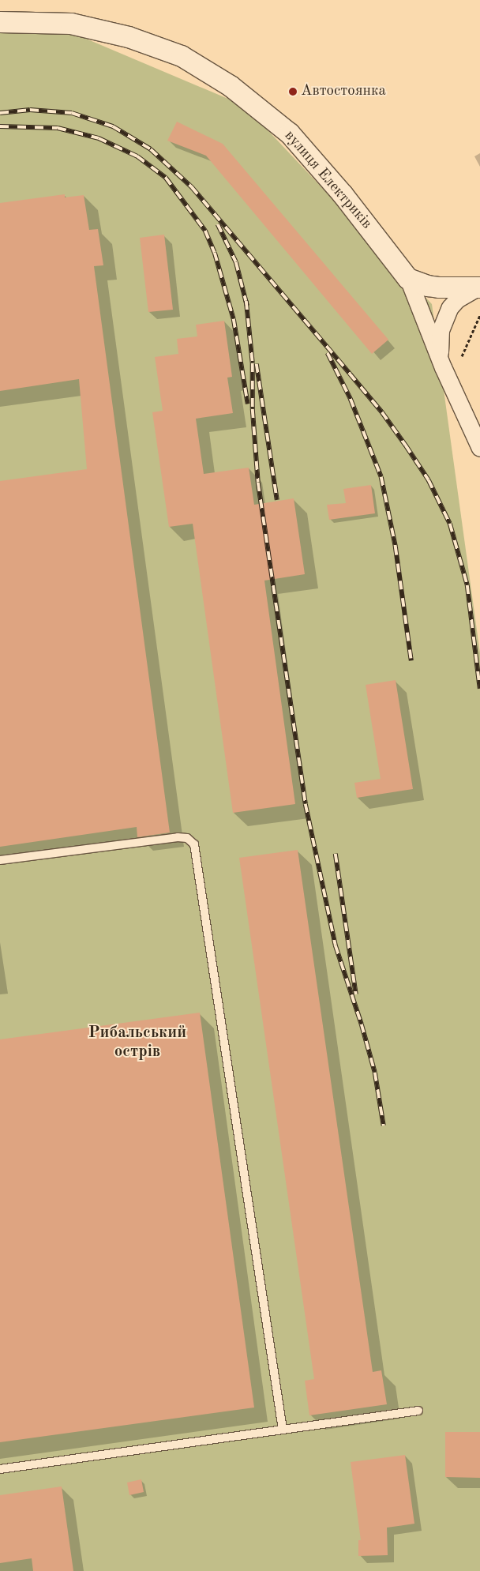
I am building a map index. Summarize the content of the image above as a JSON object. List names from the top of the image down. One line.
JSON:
{"streets":{"street":["вулиця Електриків"]},"districts":["Рибальський острів"],"places":["Автостоянка"]}
